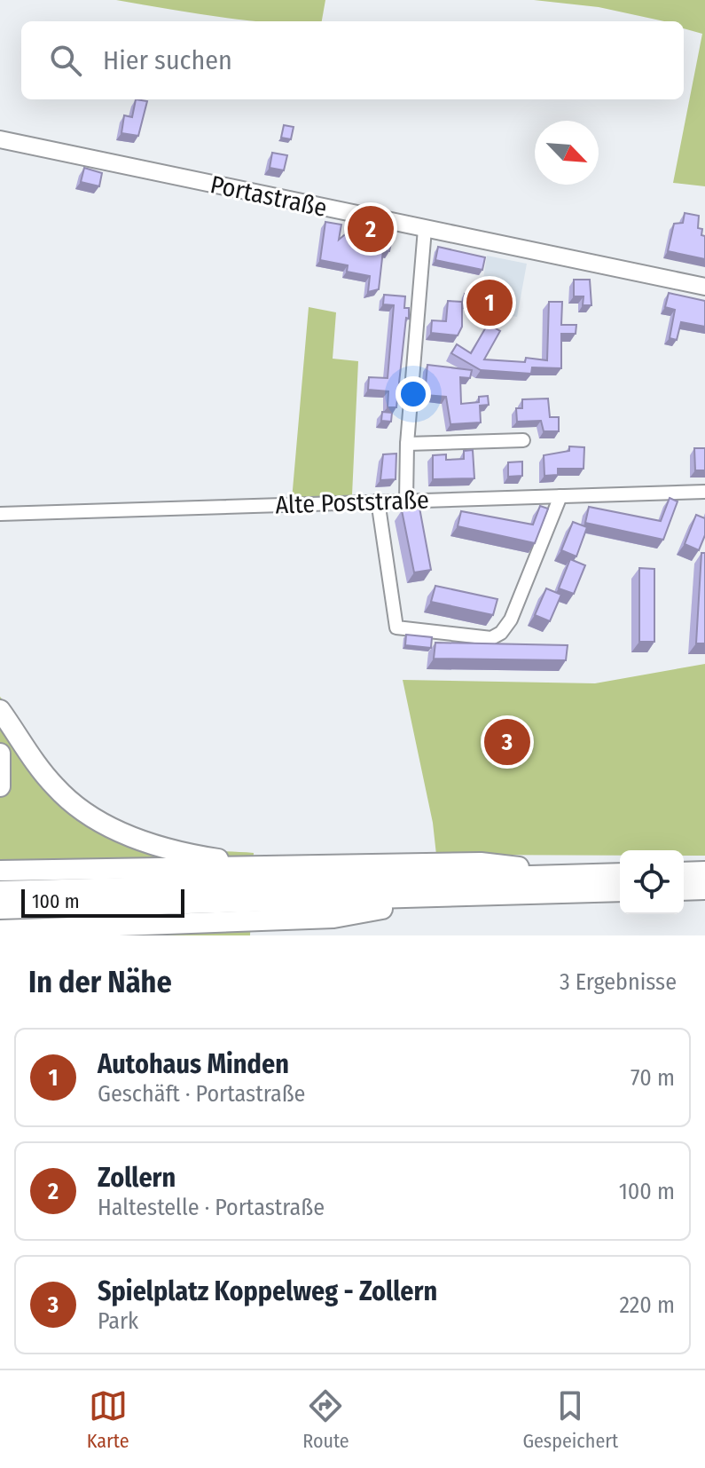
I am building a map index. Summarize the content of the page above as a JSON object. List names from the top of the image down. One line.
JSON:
{"streets":{"main road":["Portastraße"],"street":["Alte Poststraße"]},"scale_bar":"100 m","north":"bottom right","page":{"search":"Hier suchen","pins":["2","1","3"],"scale":"100 m","heading":["In der Nähe","3 Ergebnisse"],"list":[{"mark":"1","name":"Autohaus Minden","note":"Geschäft · Portastraße","value":"70 m"},{"mark":"2","name":"Zollern","note":"Haltestelle · Portastraße","value":"100 m"},{"mark":"3","name":"Spielplatz Koppelweg - Zollern","note":"Park","value":"220 m"}],"nav":["Karte","Route","Gespeichert"]}}
